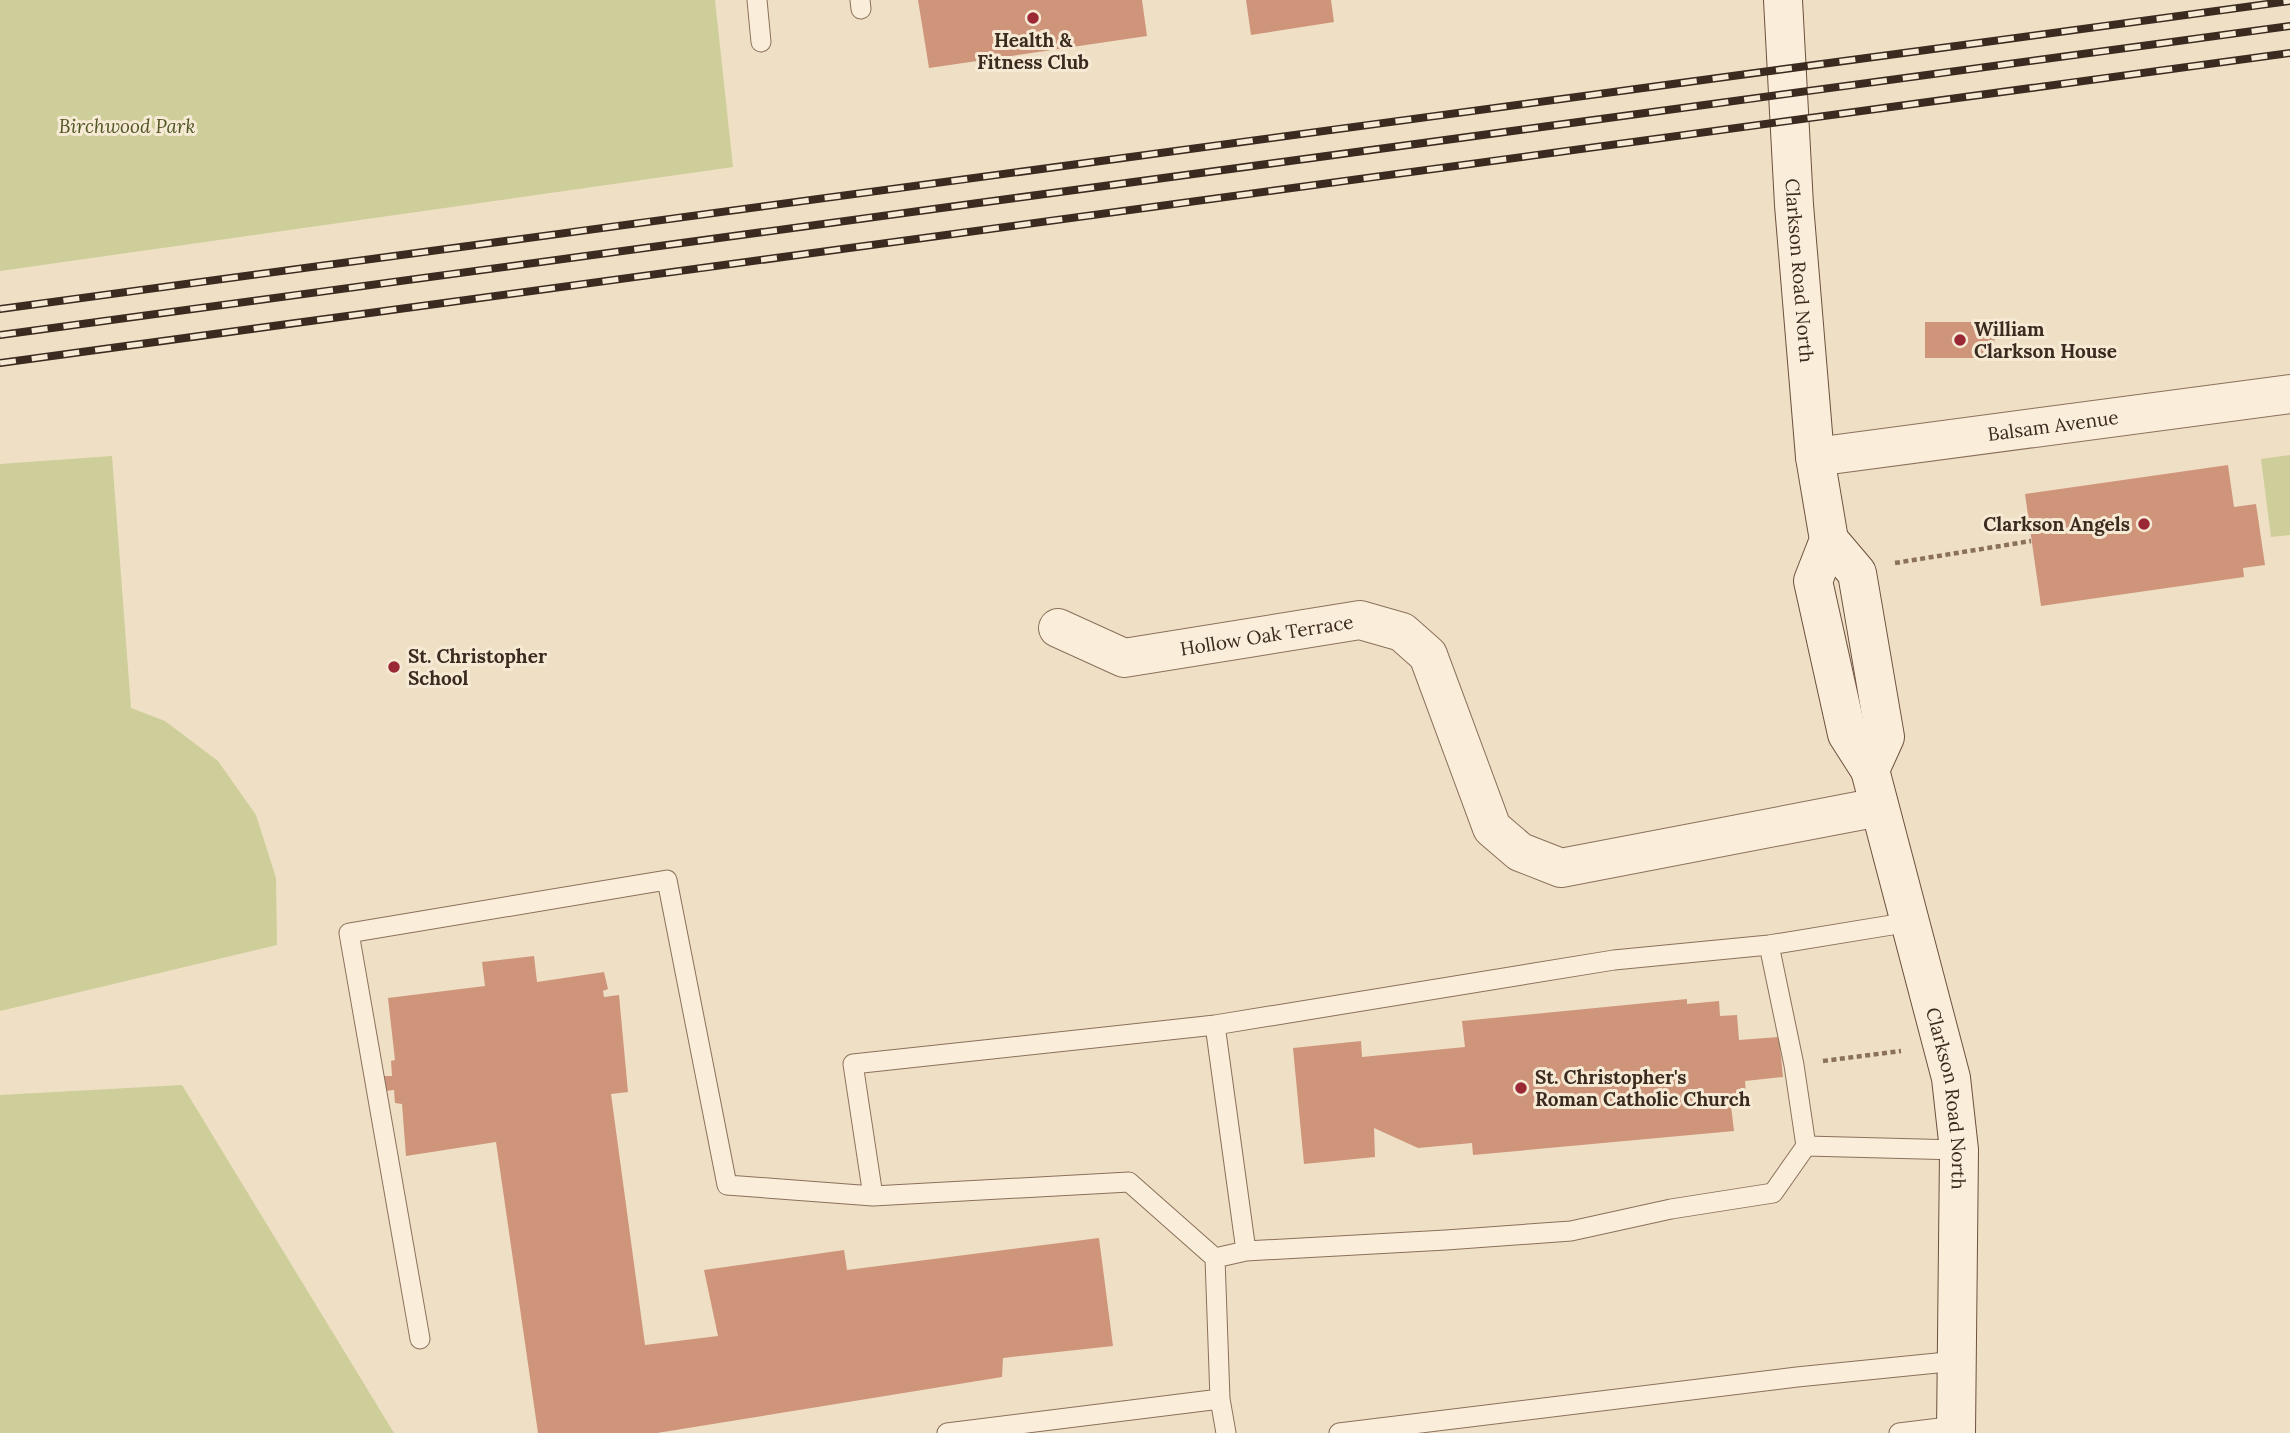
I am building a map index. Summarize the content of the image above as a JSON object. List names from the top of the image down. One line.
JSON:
{"streets":{"street":["Clarkson Road North","Balsam Avenue","Hollow Oak Terrace"]},"crossings":[["Clarkson Road North","Balsam Avenue"],["Clarkson Road North","Hollow Oak Terrace"]],"parks":["Birchwood Park"],"places":["Health & Fitness Club","William Clarkson House","Clarkson Angels","St. Christopher School","St. Christopher's Roman Catholic Church"]}
